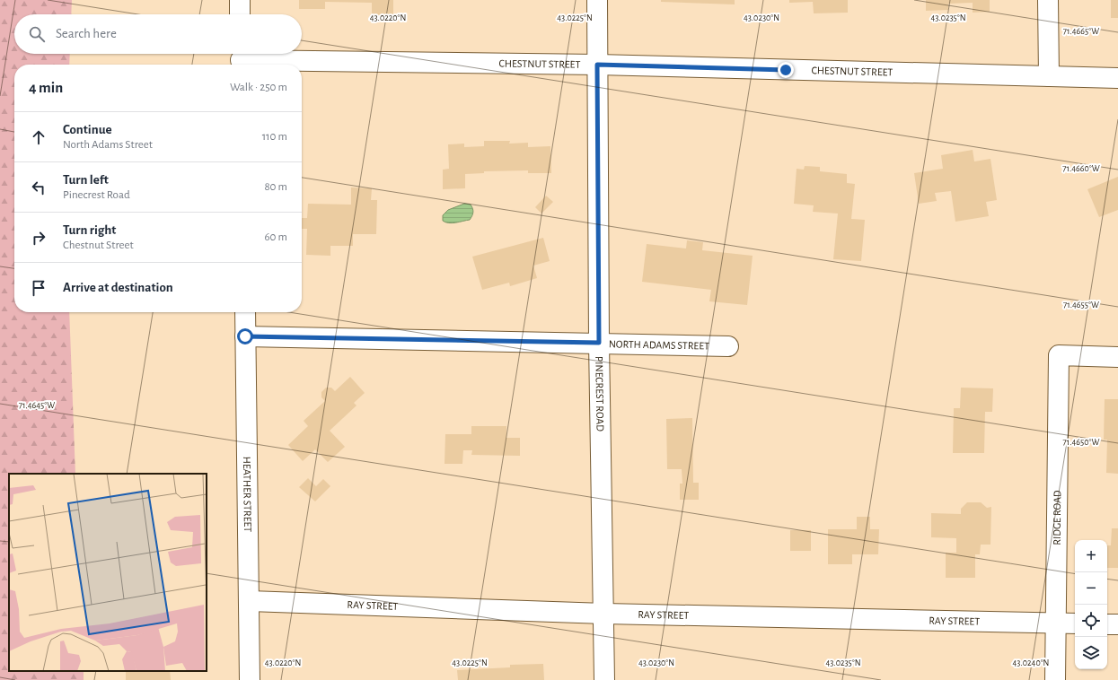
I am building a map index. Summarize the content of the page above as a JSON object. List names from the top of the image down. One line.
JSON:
{"streets":{"street":["CHESTNUT STREET","NORTH ADAMS STREET","PINECREST ROAD","HEATHER STREET","RIDGE ROAD","RAY STREET"]},"crossings":[["CHESTNUT STREET","PINECREST ROAD"],["NORTH ADAMS STREET","PINECREST ROAD"],["NORTH ADAMS STREET","HEATHER STREET"],["PINECREST ROAD","RAY STREET"],["HEATHER STREET","RAY STREET"],["RIDGE ROAD","RAY STREET"]],"page":{"search":"Search here","heading":["4 min","Walk · 250 m"],"list":[["Continue","North Adams Street","110 m"],["Turn left","Pinecrest Road","80 m"],["Turn right","Chestnut Street","60 m"],"Arrive at destination"],"map_buttons":["+","−"]},"coordinates":["43.0220°N","43.0225°N","43.0230°N","43.0235°N","71.4665°W","71.4660°W","71.4655°W","71.4645°W","71.4650°W","43.0240°N"]}
